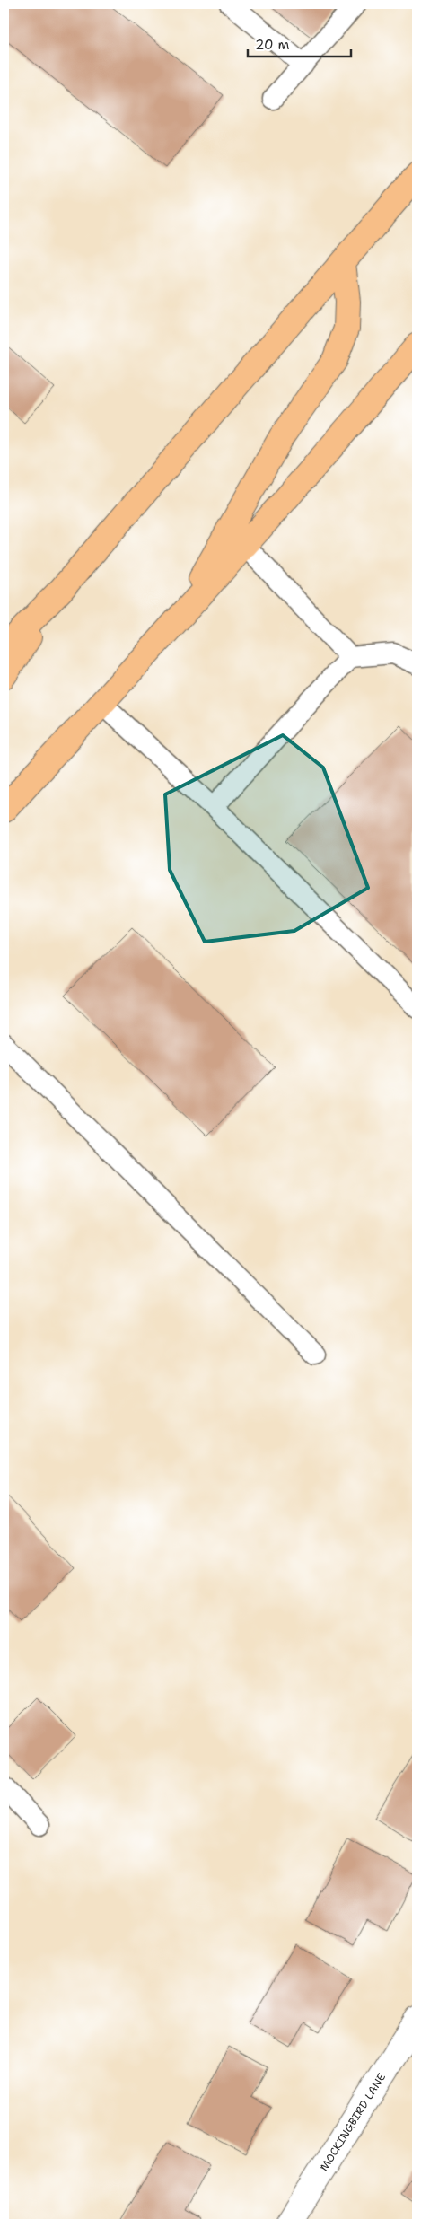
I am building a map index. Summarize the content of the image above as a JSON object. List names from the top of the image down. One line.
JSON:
{"streets":{"street":["MOCKINGBIRD LANE"]},"scale_bar":"20 m"}
